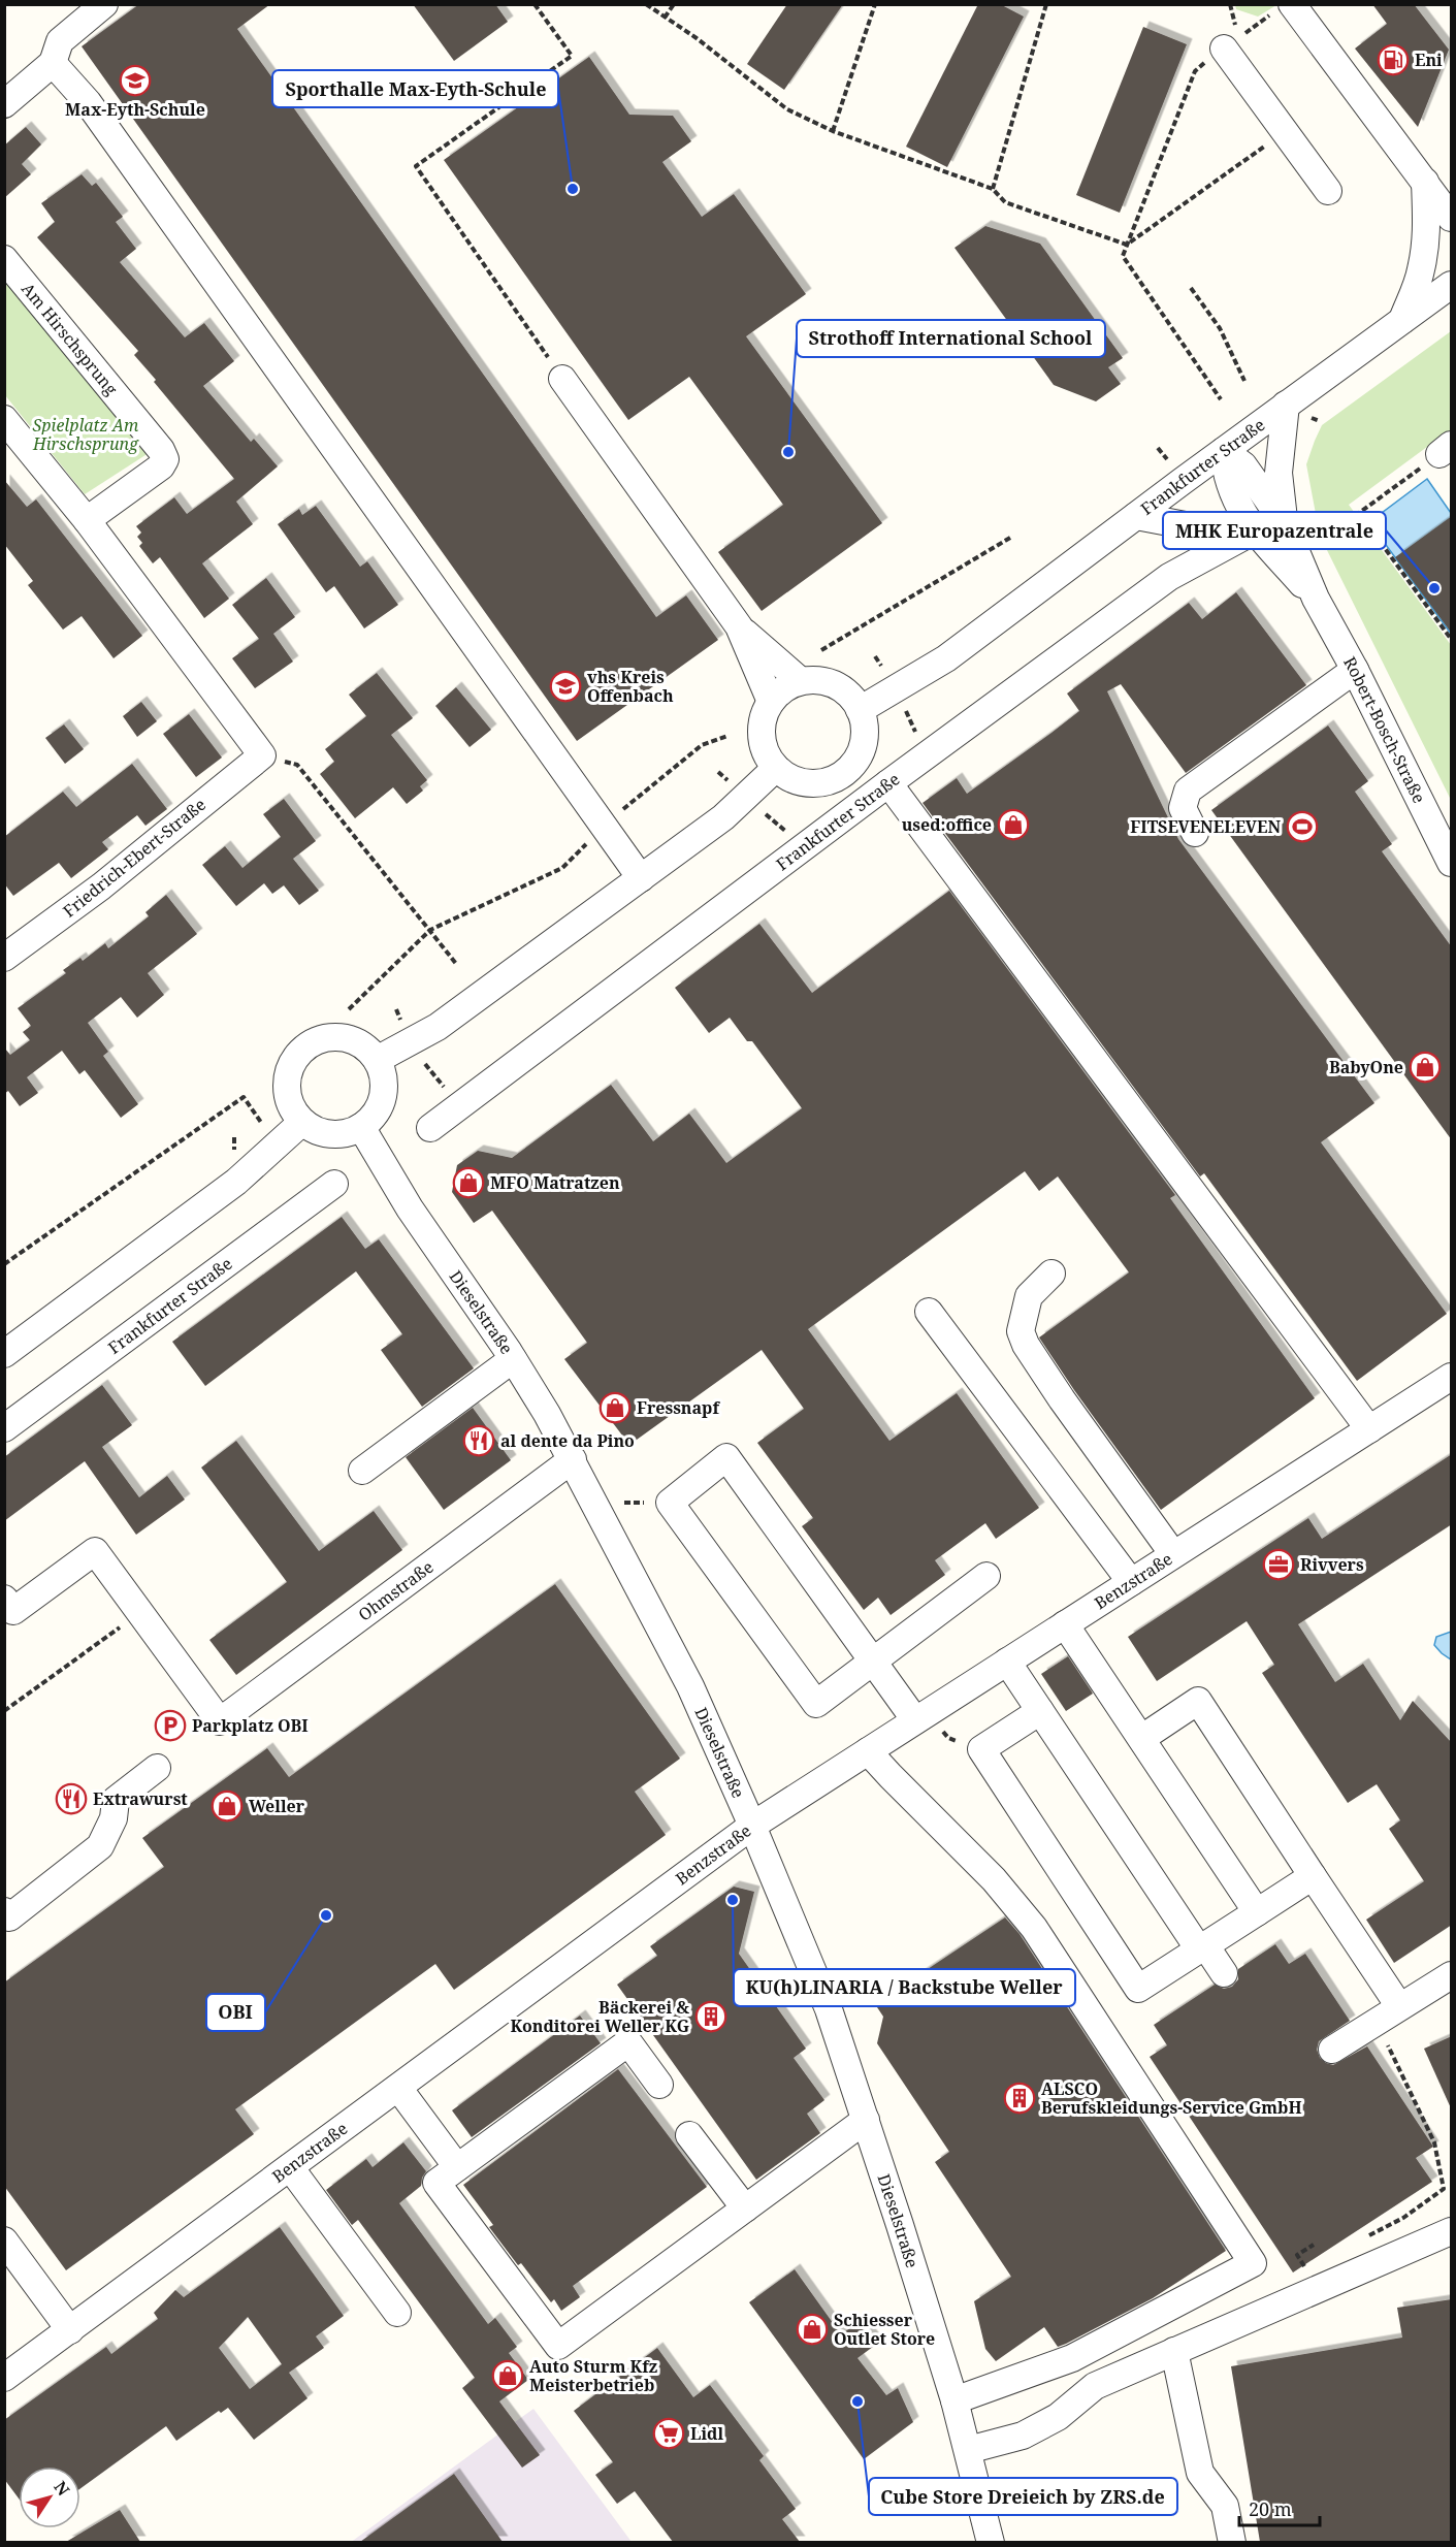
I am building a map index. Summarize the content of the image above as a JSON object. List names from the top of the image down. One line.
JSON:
{"streets":{"street":["Am Hirschsprung","Frankfurter Straße","Robert-Bosch-Straße","Friedrich-Ebert-Straße","Dieselstraße","Benzstraße","Ohmstraße"]},"crossings":[["Frankfurter Straße","Robert-Bosch-Straße"],["Dieselstraße","Benzstraße"],["Dieselstraße","Ohmstraße"]],"parks":["Spielplatz Am Hirschsprung"],"places":{"fuel station":["Eni"],"school or university":["Max-Eyth-Schule","vhs Kreis Offenbach"],"other":["Sporthalle Max-Eyth-Schule","Strothoff International School","MHK Europazentrale","KU(h)LINARIA / Backstube Weller","OBI","Cube Store Dreieich by ZRS.de"],"shop":["used:office","BabyOne","MFO Matratzen","Fressnapf","Weller","Schiesser Outlet Store","Auto Sturm Kfz Meisterbetrieb"],"sports":["FITSEVENELEVEN"],"restaurant":["al dente da Pino","Extrawurst"],"office":["Rivvers"],"parking":["Parkplatz OBI"],"building":["Bäckerei & Konditorei Weller KG","ALSCO Berufskleidungs-Service GmbH"],"supermarket":["Lidl"]},"scale_bar":"20 m","north":"top right"}
